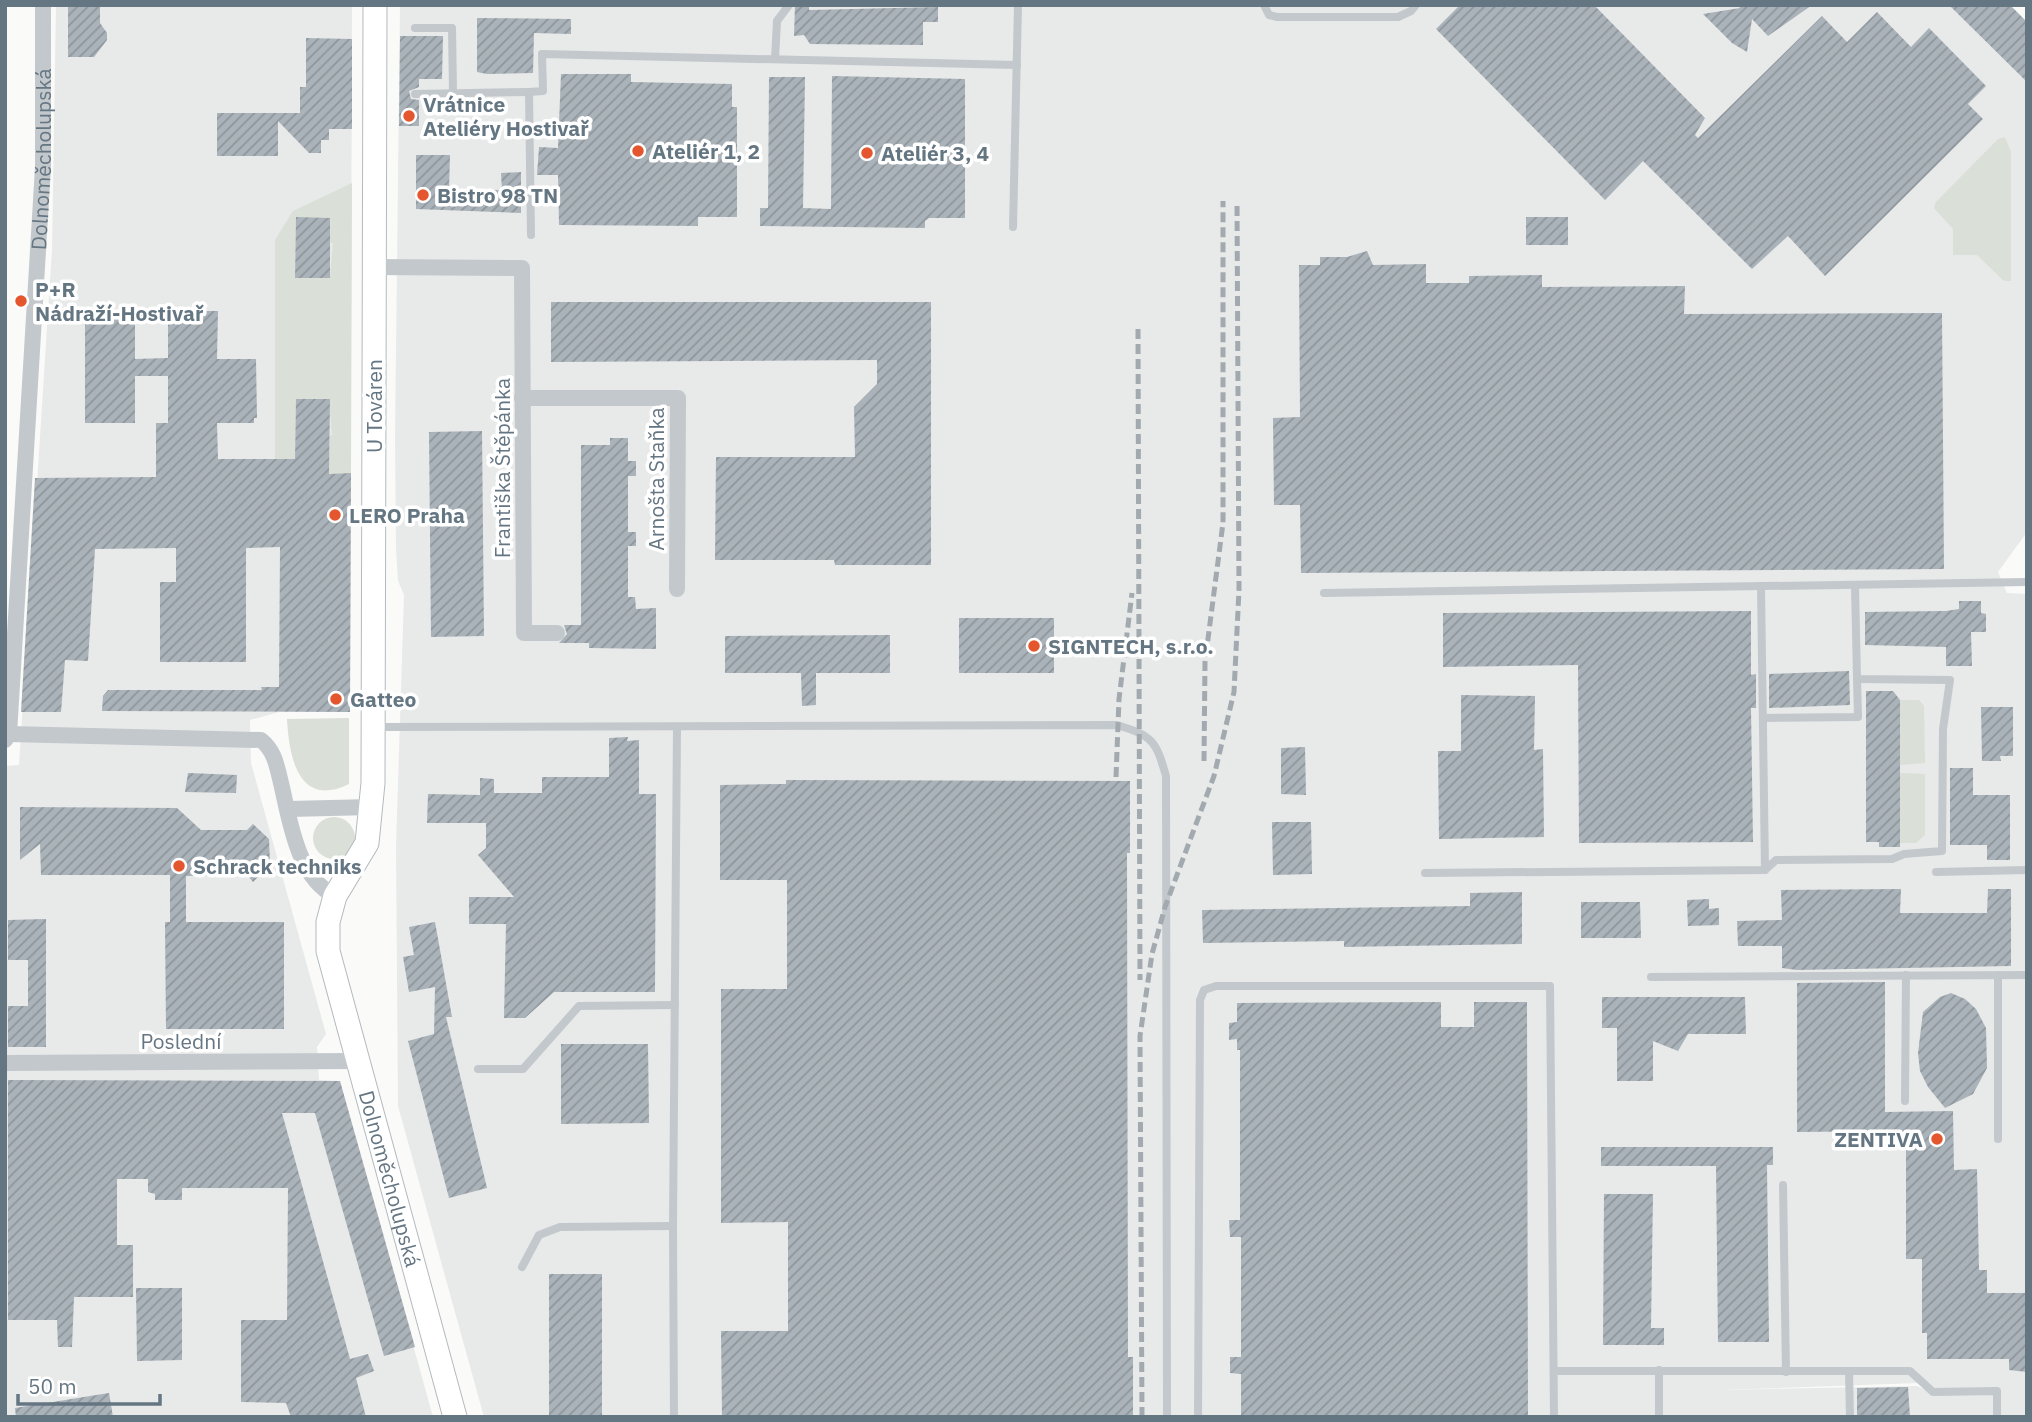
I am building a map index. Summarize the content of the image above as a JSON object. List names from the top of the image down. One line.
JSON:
{"streets":{"street":["Dolnoměcholupská","U Továren","Františka Štěpánka","Arnošta Staňka","Poslední"]},"crossings":[["Dolnoměcholupská","U Továren"],["Dolnoměcholupská","Poslední"],["U Továren","Františka Štěpánka"],["Františka Štěpánka","Arnošta Staňka"]],"places":["Vrátnice Ateliéry Hostivař","Ateliér 1, 2","Ateliér 3, 4","Bistro 98 TN","P+R Nádraží-Hostivař","LERO Praha","SIGNTECH, s.r.o.","Gatteo","Schrack techniks","ZENTIVA"],"scale_bar":"50 m"}
